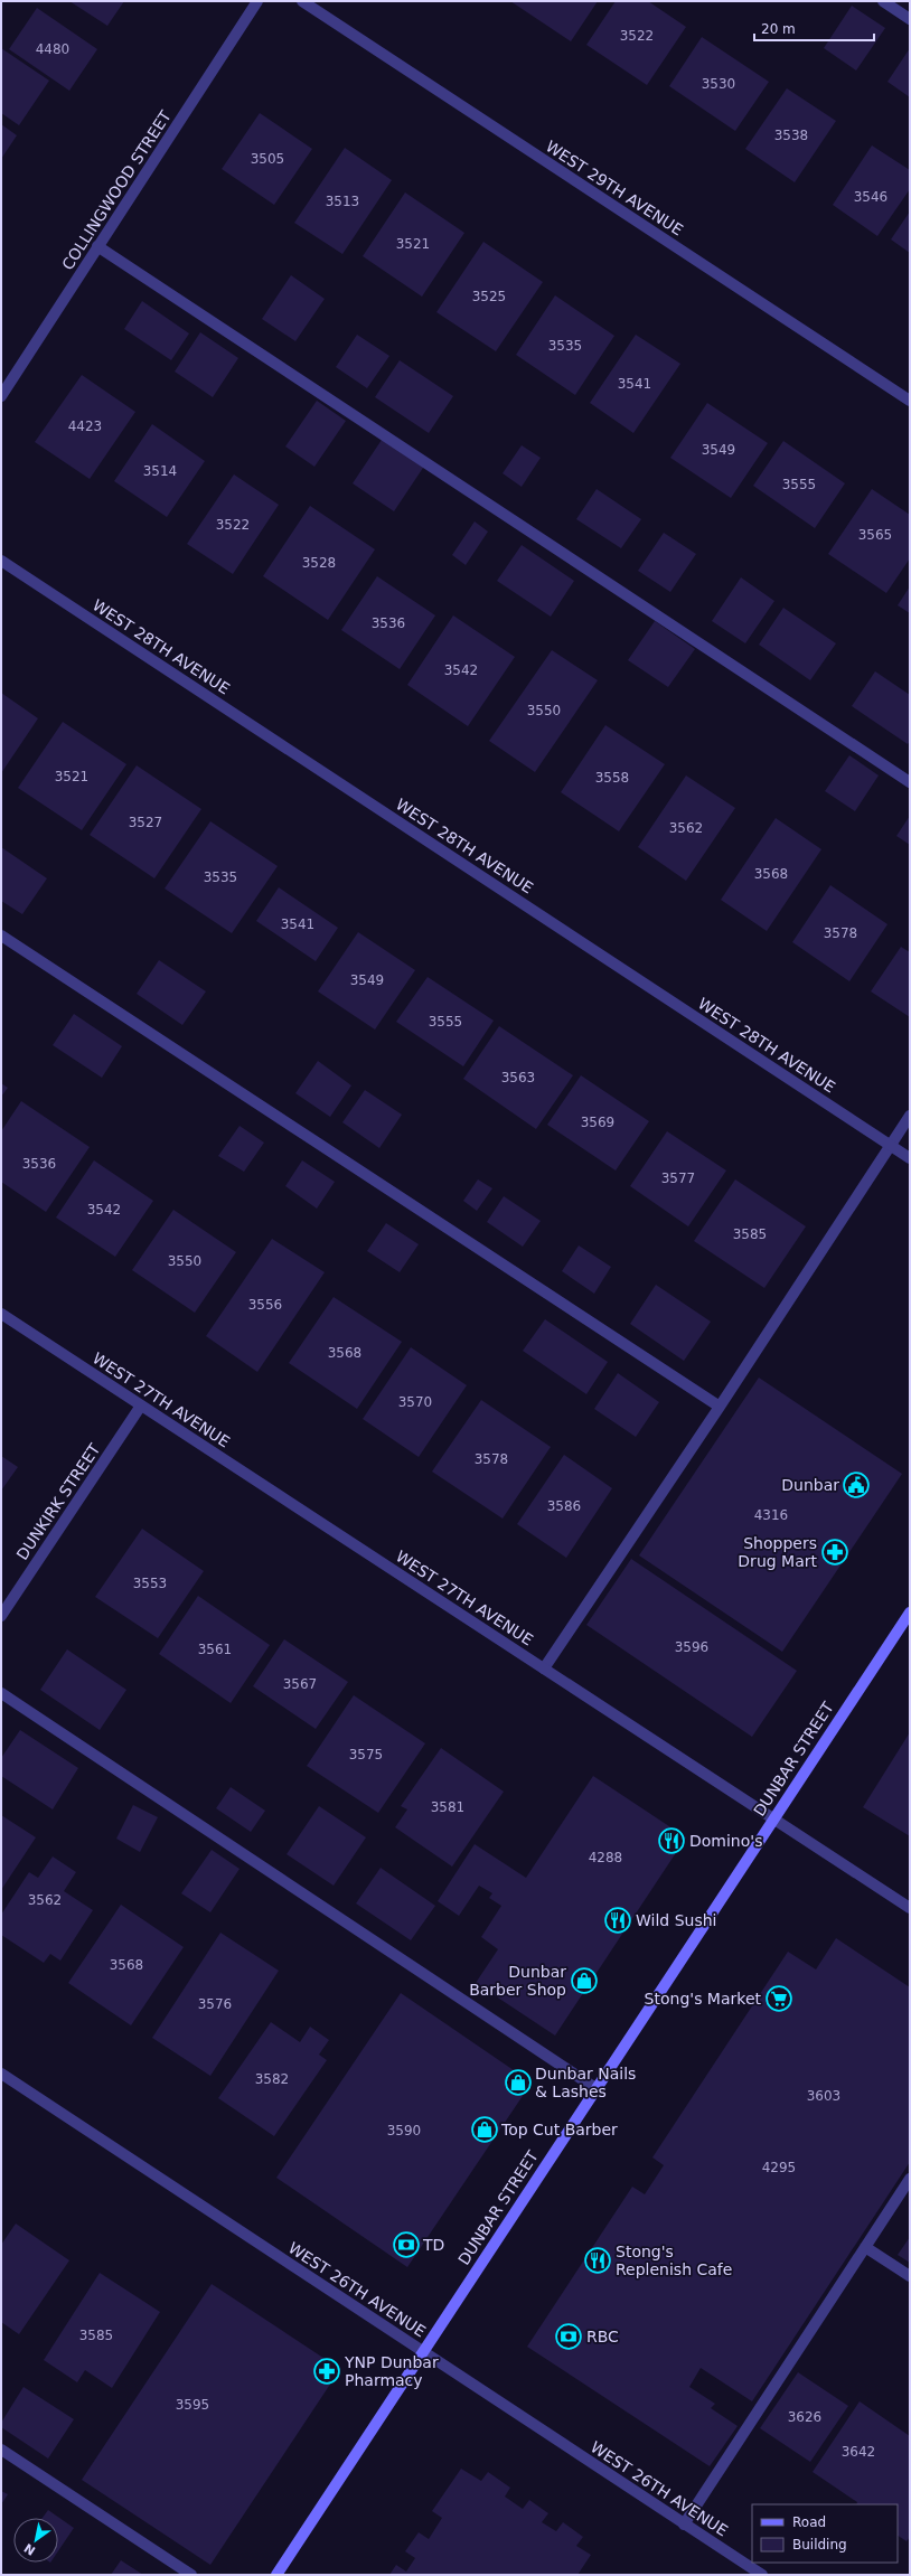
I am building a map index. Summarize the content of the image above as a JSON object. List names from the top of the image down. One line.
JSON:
{"streets":{"main road":["DUNBAR STREET"],"street":["WEST 29TH AVENUE","COLLINGWOOD STREET","WEST 28TH AVENUE","WEST 27TH AVENUE","DUNKIRK STREET","WEST 26TH AVENUE"]},"crossings":[["WEST 27TH AVENUE","DUNKIRK STREET"],["WEST 27TH AVENUE","DUNBAR STREET"],["DUNBAR STREET","WEST 26TH AVENUE"]],"places":{"public building":["Dunbar"],"pharmacy":["Shoppers Drug Mart","YNP Dunbar Pharmacy"],"restaurant":["Domino's","Wild Sushi","Stong's Replenish Cafe"],"shop":["Dunbar Barber Shop","Dunbar Nails & Lashes","Top Cut Barber"],"supermarket":["Stong's Market"],"bank":["TD","RBC"]},"house_numbers":["3522","4480","3530","3538","3505","3546","3513","3521","3525","3535","3541","4423","3549","3514","3555","3522","3565","3528","3536","3542","3550","3521","3558","3527","3562","3568","3535","3541","3578","3549","3555","3563","3569","3536","3577","3542","3585","3550","3556","3568","3570","3578","3586","4316","3553","3596","3561","3567","3575","3581","4288","3562","3568","3576","3582","3603","3590","4295","3585","3595","3626","3642"],"legend":["Road","Building"],"scale_bar":"20 m","north":"bottom left"}
